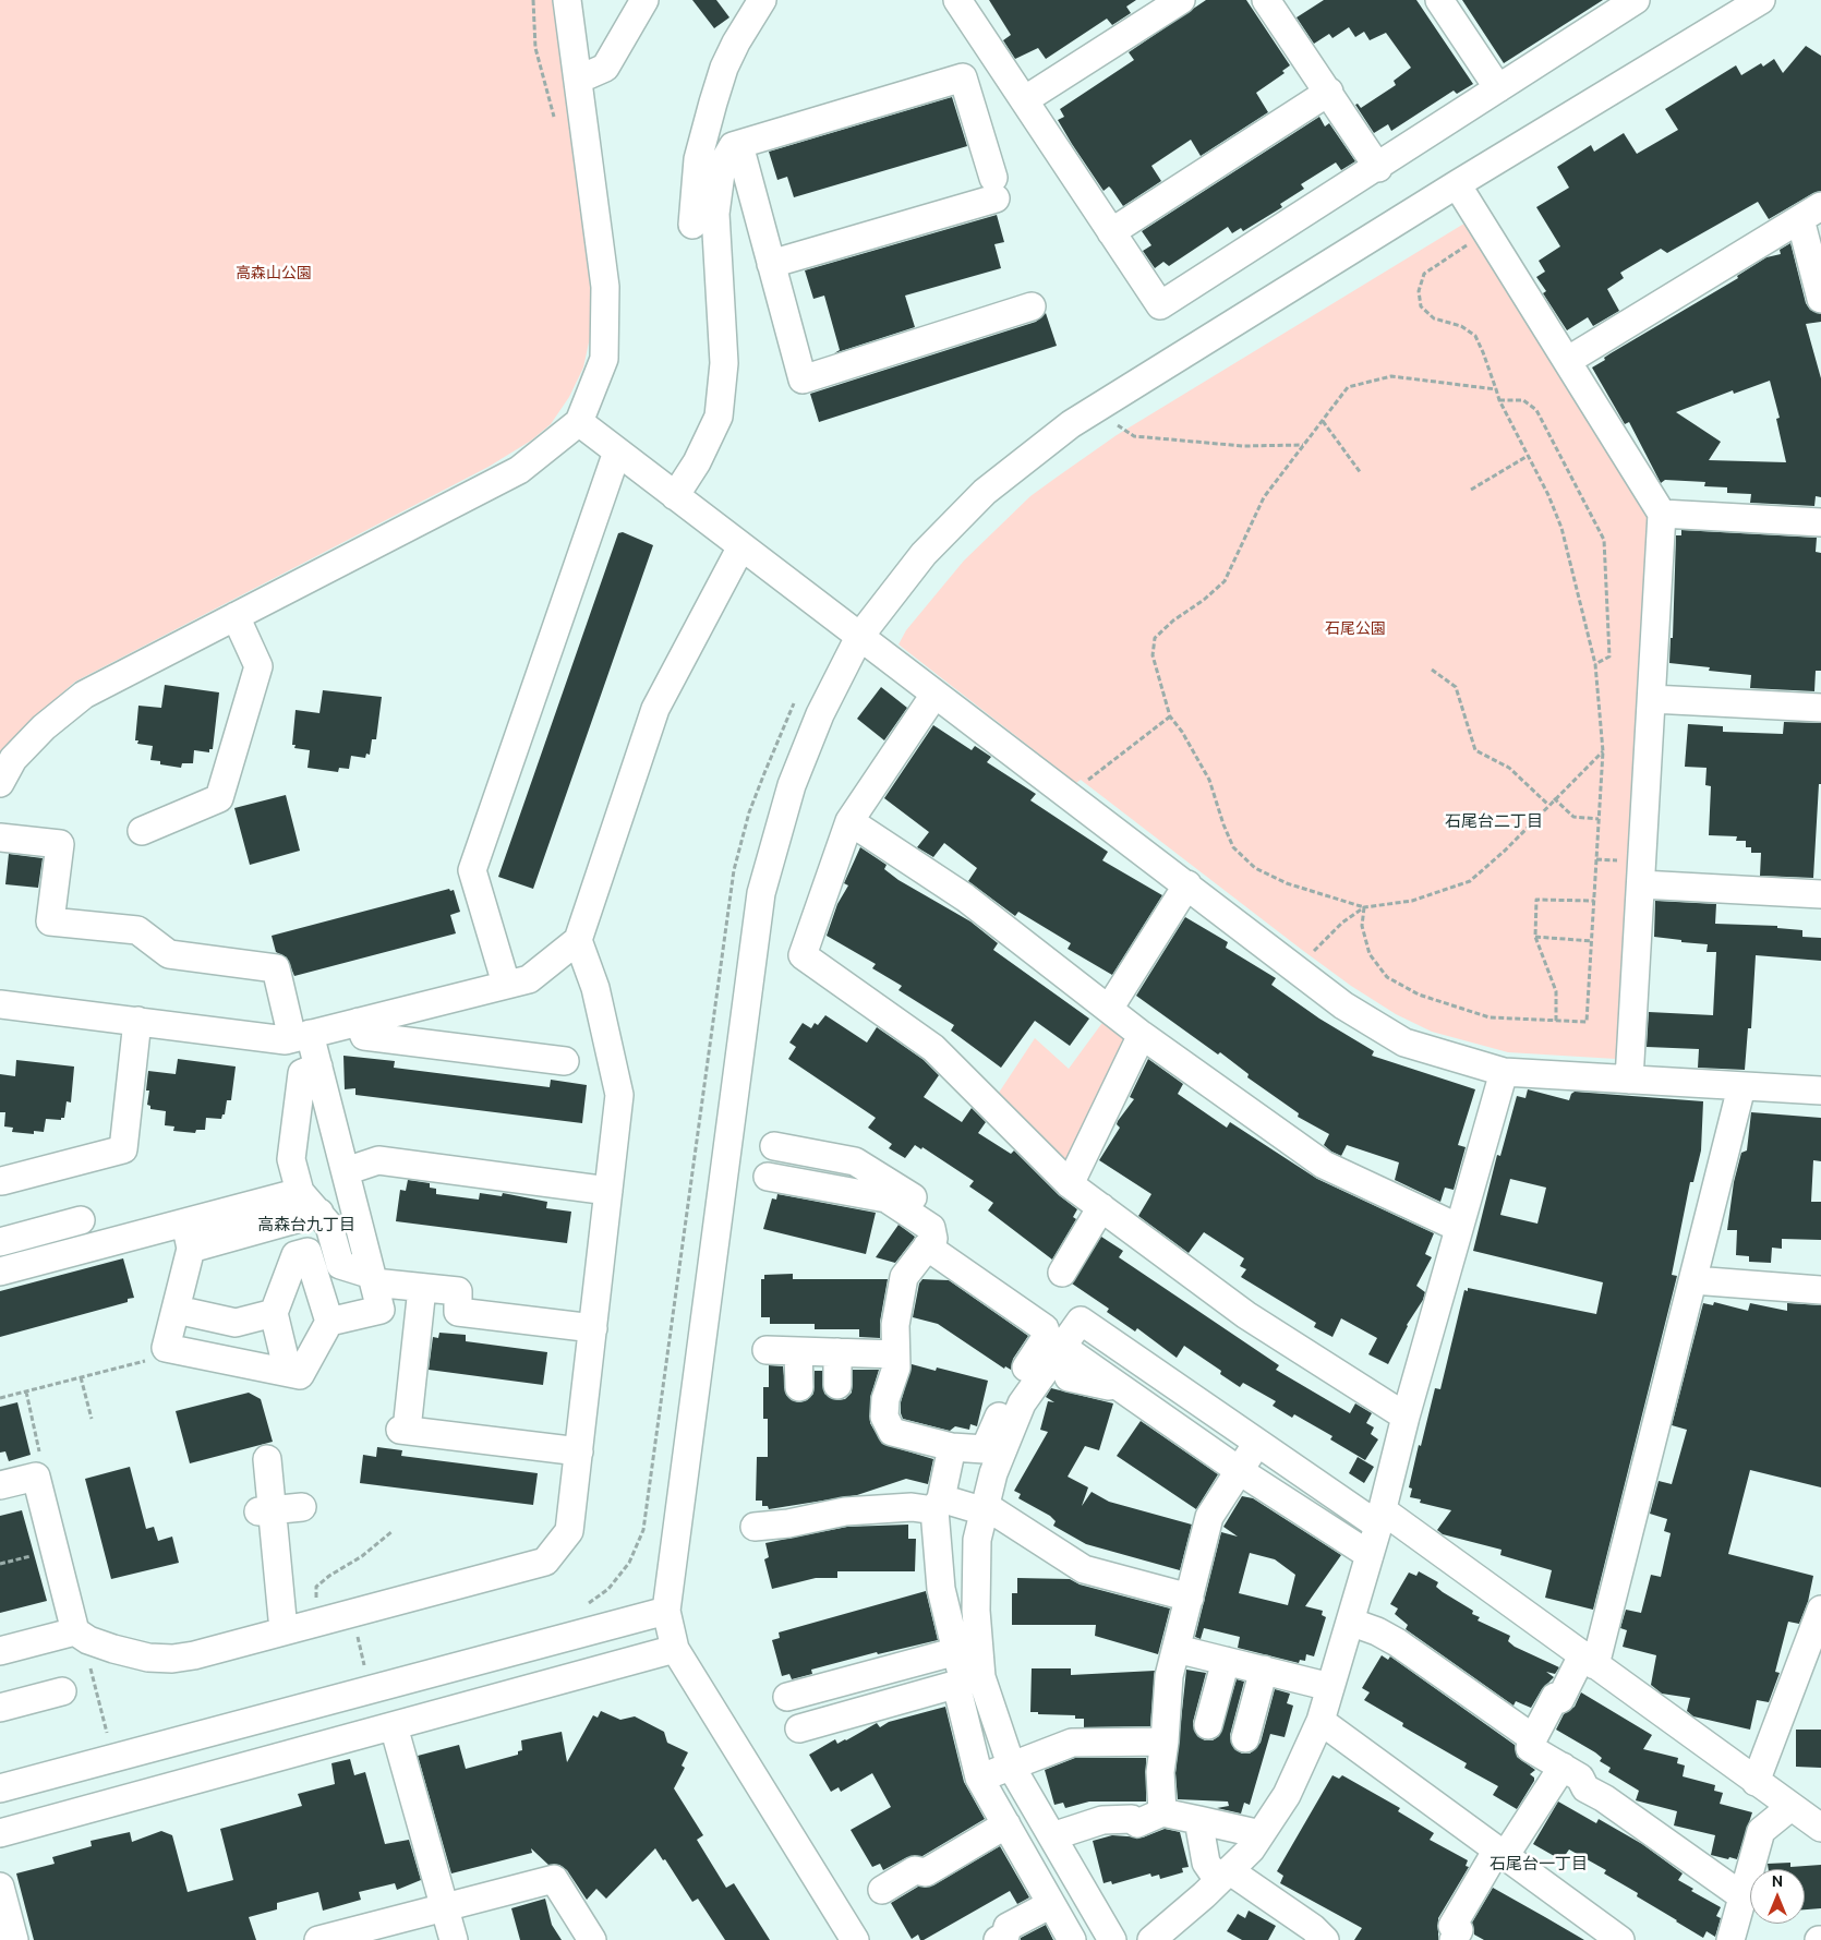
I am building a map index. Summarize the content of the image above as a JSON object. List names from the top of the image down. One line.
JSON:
{"districts":["石尾台二丁目","高森台九丁目","石尾台一丁目"],"parks":["高森山公園","石尾公園"],"north":"top"}
